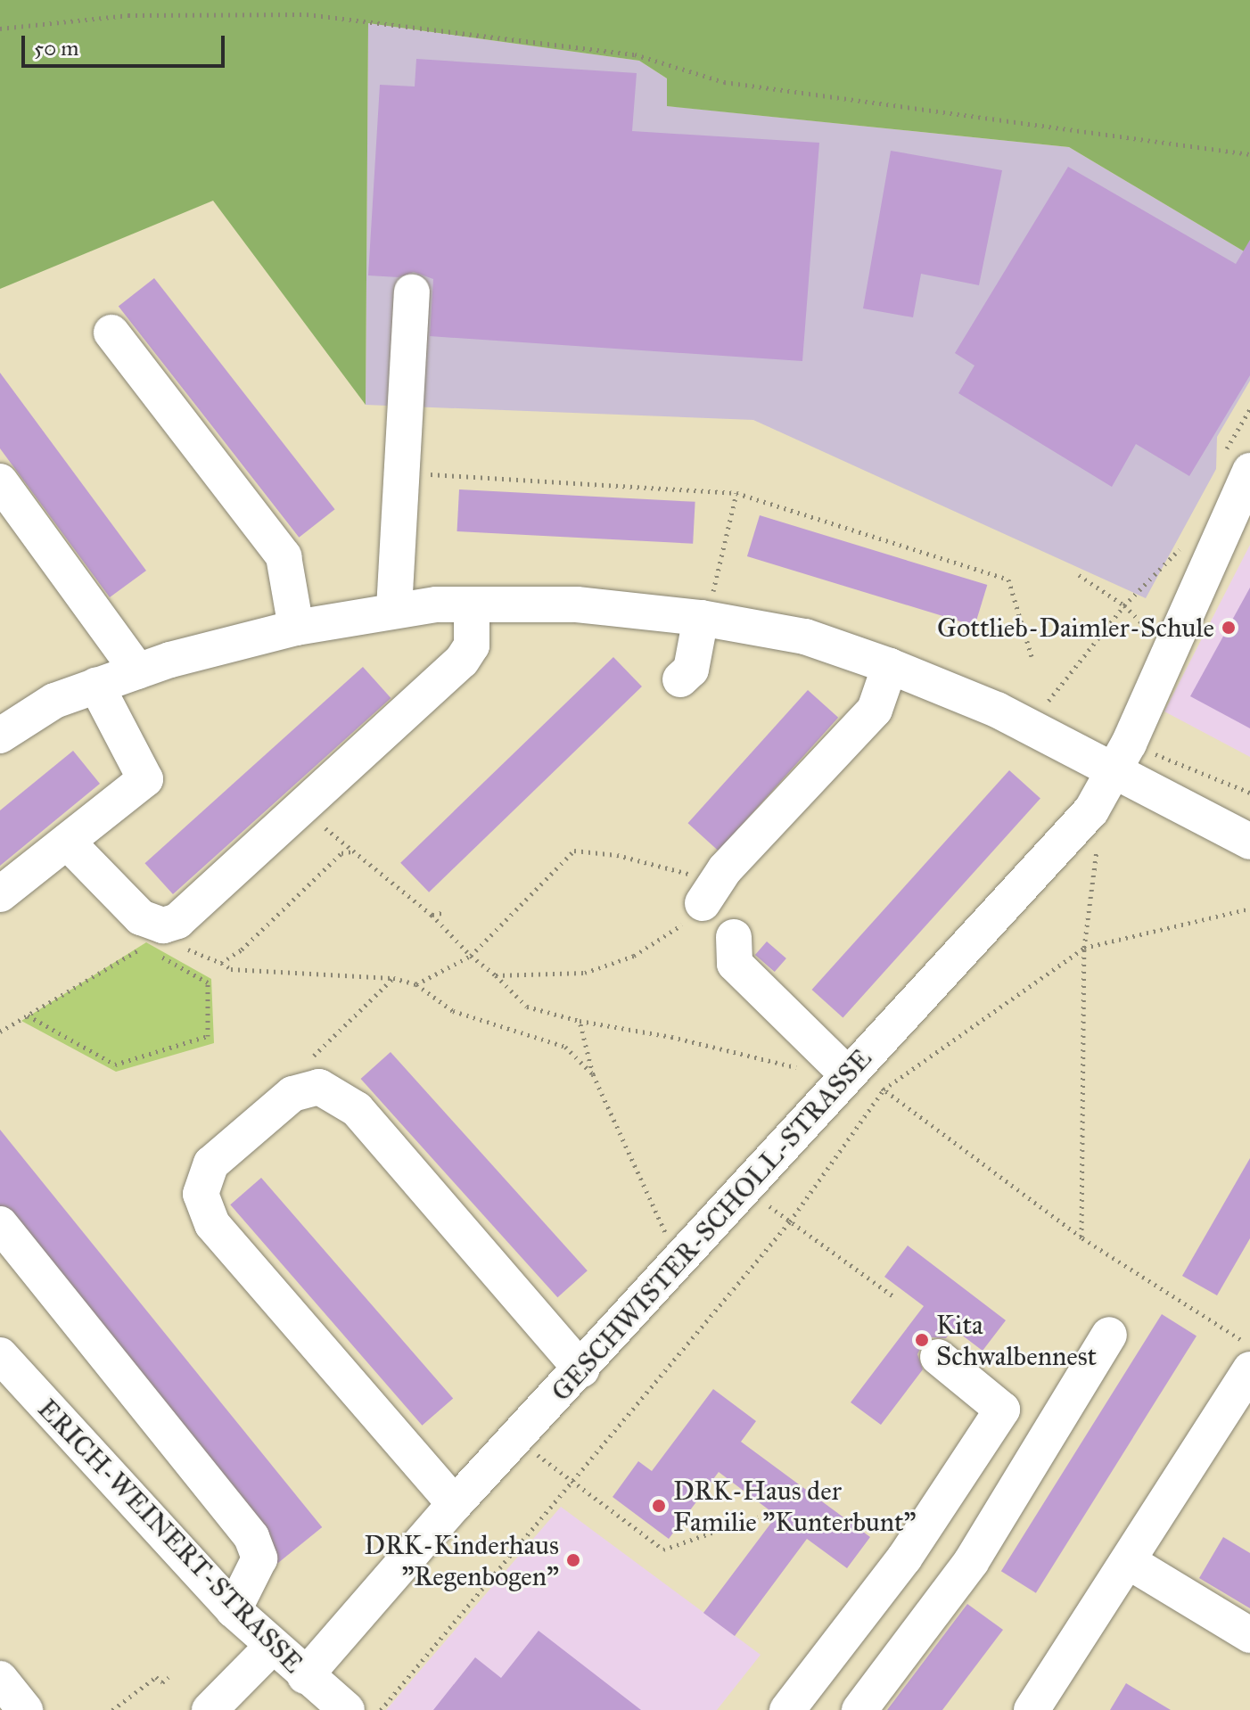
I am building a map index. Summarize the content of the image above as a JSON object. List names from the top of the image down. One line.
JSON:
{"streets":{"street":["GESCHWISTER-SCHOLL-STRASSE","ERICH-WEINERT-STRASSE"]},"crossings":[["GESCHWISTER-SCHOLL-STRASSE","ERICH-WEINERT-STRASSE"]],"places":["Gottlieb-Daimler-Schule","Kita Schwalbennest","DRK-Haus der Familie \"Kunterbunt\"","DRK-Kinderhaus \"Regenbogen\""],"scale_bar":"50 m"}
